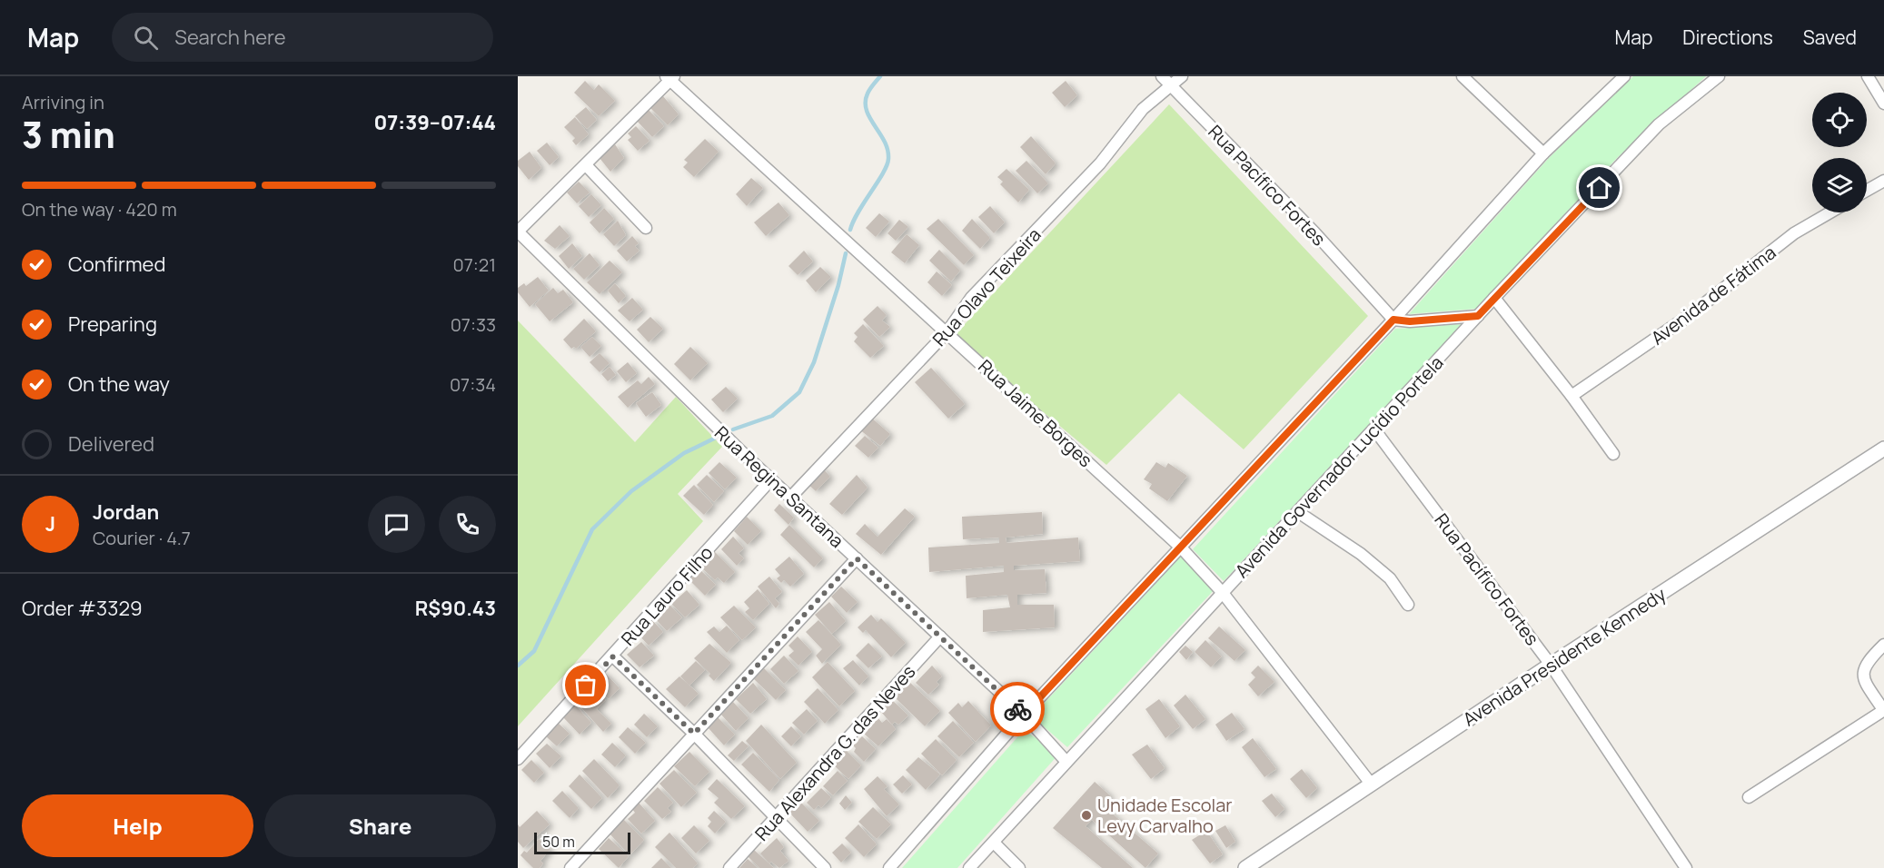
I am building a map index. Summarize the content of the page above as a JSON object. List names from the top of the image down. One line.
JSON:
{"streets":{"street":["Rua Pacífico Fortes","Rua Olavo Teixeira","Avenida de Fátima","Rua Jaime Borges","Avenida Governador Lucídio Portela","Rua Regina Santana","Rua Lauro Filho","Avenida Presidente Kennedy","Rua Alexandra G. das Neves"]},"crossings":[["Rua Pacífico Fortes","Rua Olavo Teixeira"],["Rua Pacífico Fortes","Avenida Governador Lucídio Portela"],["Rua Pacífico Fortes","Avenida Presidente Kennedy"],["Rua Olavo Teixeira","Rua Jaime Borges"],["Rua Olavo Teixeira","Rua Regina Santana"],["Rua Jaime Borges","Avenida Governador Lucídio Portela"],["Rua Jaime Borges","Avenida Presidente Kennedy"],["Avenida Governador Lucídio Portela","Rua Regina Santana"],["Rua Regina Santana","Rua Lauro Filho"],["Rua Regina Santana","Rua Alexandra G. das Neves"]],"places":["Unidade Escolar Levy Carvalho"],"scale_bar":"50 m","page":{"header":"Map","search":"Search here","nav":["Map","Directions","Saved"],"heading":["3 min","Arriving in","07:39–07:44"],"panel":["Jordan","Courier · 4.7","Order #3329","R$90.43"],"bar":"On the way · 420 m","list":[["Confirmed","07:21"],["Preparing","07:33"],["On the way","07:34"],"Delivered"],"round":"J","buttons":["Help","Share"],"scale":"50 m"}}
